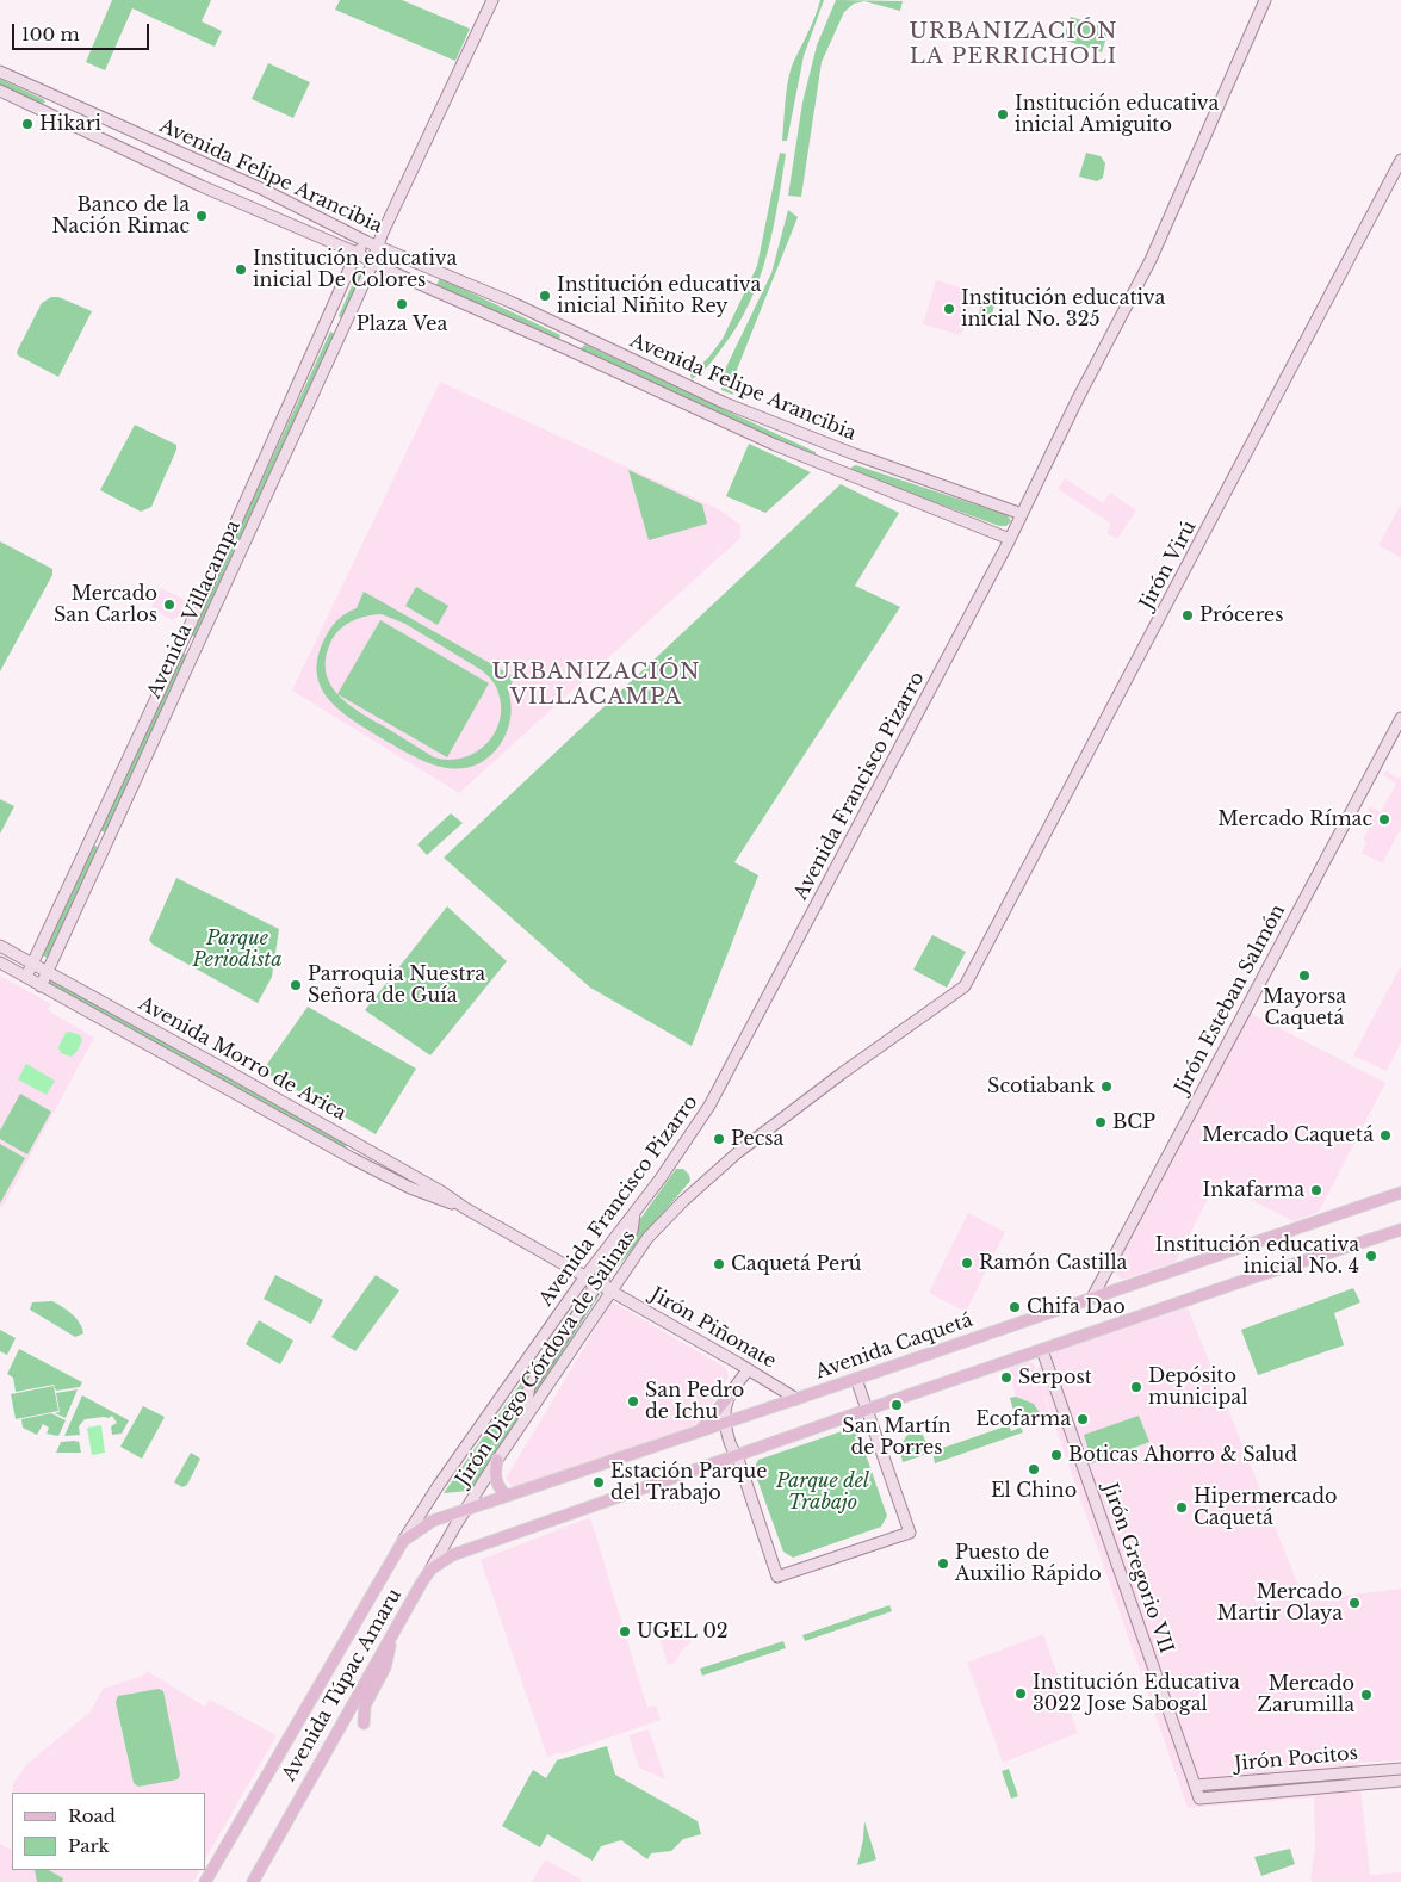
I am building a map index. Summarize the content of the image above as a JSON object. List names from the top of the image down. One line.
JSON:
{"streets":{"main road":["Avenida Felipe Arancibia","Jirón Virú","Avenida Villacampa","Avenida Francisco Pizarro","Jirón Esteban Salmón","Avenida Morro de Arica","Jirón Piñonate","Avenida Caquetá","Jirón Diego Córdova de Salinas","Jirón Gregorio VII","Avenida Túpac Amaru","Jirón Pocitos"]},"crossings":[["Avenida Felipe Arancibia","Avenida Villacampa"],["Avenida Felipe Arancibia","Avenida Francisco Pizarro"],["Jirón Virú","Jirón Diego Córdova de Salinas"],["Avenida Villacampa","Avenida Morro de Arica"],["Avenida Francisco Pizarro","Avenida Morro de Arica"],["Avenida Francisco Pizarro","Jirón Piñonate"],["Avenida Francisco Pizarro","Avenida Caquetá"],["Avenida Francisco Pizarro","Avenida Túpac Amaru"],["Jirón Esteban Salmón","Avenida Caquetá"],["Avenida Morro de Arica","Jirón Piñonate"],["Jirón Piñonate","Avenida Caquetá"],["Jirón Piñonate","Jirón Diego Córdova de Salinas"],["Avenida Caquetá","Jirón Diego Córdova de Salinas"],["Avenida Caquetá","Avenida Túpac Amaru"],["Jirón Diego Córdova de Salinas","Avenida Túpac Amaru"],["Jirón Gregorio VII","Jirón Pocitos"]],"districts":["URBANIZACIÓN LA PERRICHOLI","URBANIZACIÓN VILLACAMPA"],"parks":["Parque Periodista","Parque del Trabajo"],"places":["Institución educativa inicial Amiguito","Hikari","Banco de la Nación Rimac","Institución educativa inicial De Colores","Institución educativa inicial Niñito Rey","Plaza Vea","Institución educativa inicial No. 325","Mercado San Carlos","Próceres","Mercado Rímac","Mayorsa Caquetá","Parroquia Nuestra Señora de Guía","Scotiabank","BCP","Mercado Caquetá","Pecsa","Inkafarma","Institución educativa inicial No. 4","Ramón Castilla","Caquetá Perú","Chifa Dao","Serpost","Depósito municipal","San Pedro de Ichu","San Martín de Porres","Ecofarma","Boticas Ahorro & Salud","El Chino","Estación Parque del Trabajo","Hipermercado Caquetá","Puesto de Auxilio Rápido","Mercado Martir Olaya","UGEL 02","Institución Educativa 3022 Jose Sabogal","Mercado Zarumilla"],"legend":["Road","Park"],"scale_bar":"100 m"}
